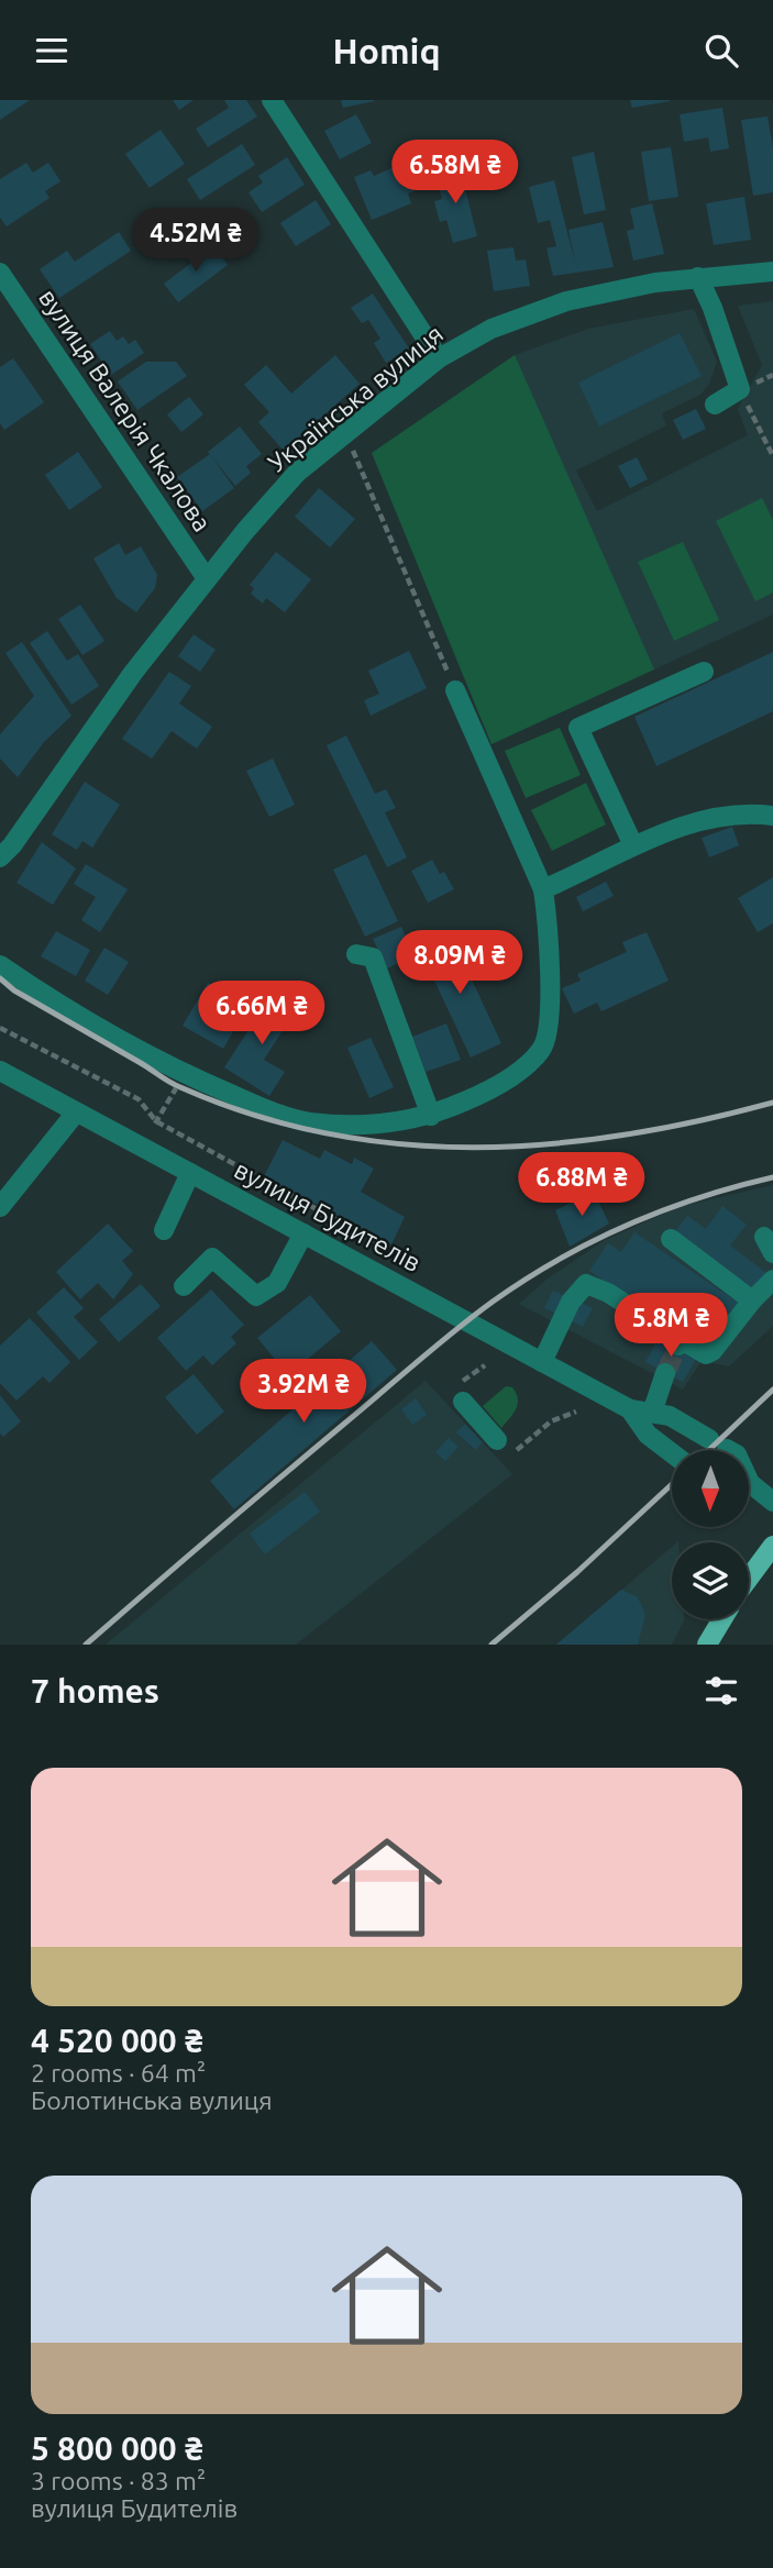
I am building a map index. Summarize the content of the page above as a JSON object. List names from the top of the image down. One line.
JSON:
{"streets":{"street":["Українська вулиця","вулиця Валерія Чкалова","вулиця Будителів"]},"crossings":[["Українська вулиця","вулиця Валерія Чкалова"]],"north":"bottom","page":{"header":"Homiq","price":["6.58M ₴","4.52M ₴","8.09M ₴","6.66M ₴","6.88M ₴","5.8M ₴","3.92M ₴"],"heading":"7 homes","list":[{"name":"4 520 000 ₴","note":"2 rooms · 64 m² · Болотинська вулиця"},{"name":"5 800 000 ₴","note":"3 rooms · 83 m² · вулиця Будителів"}]}}
